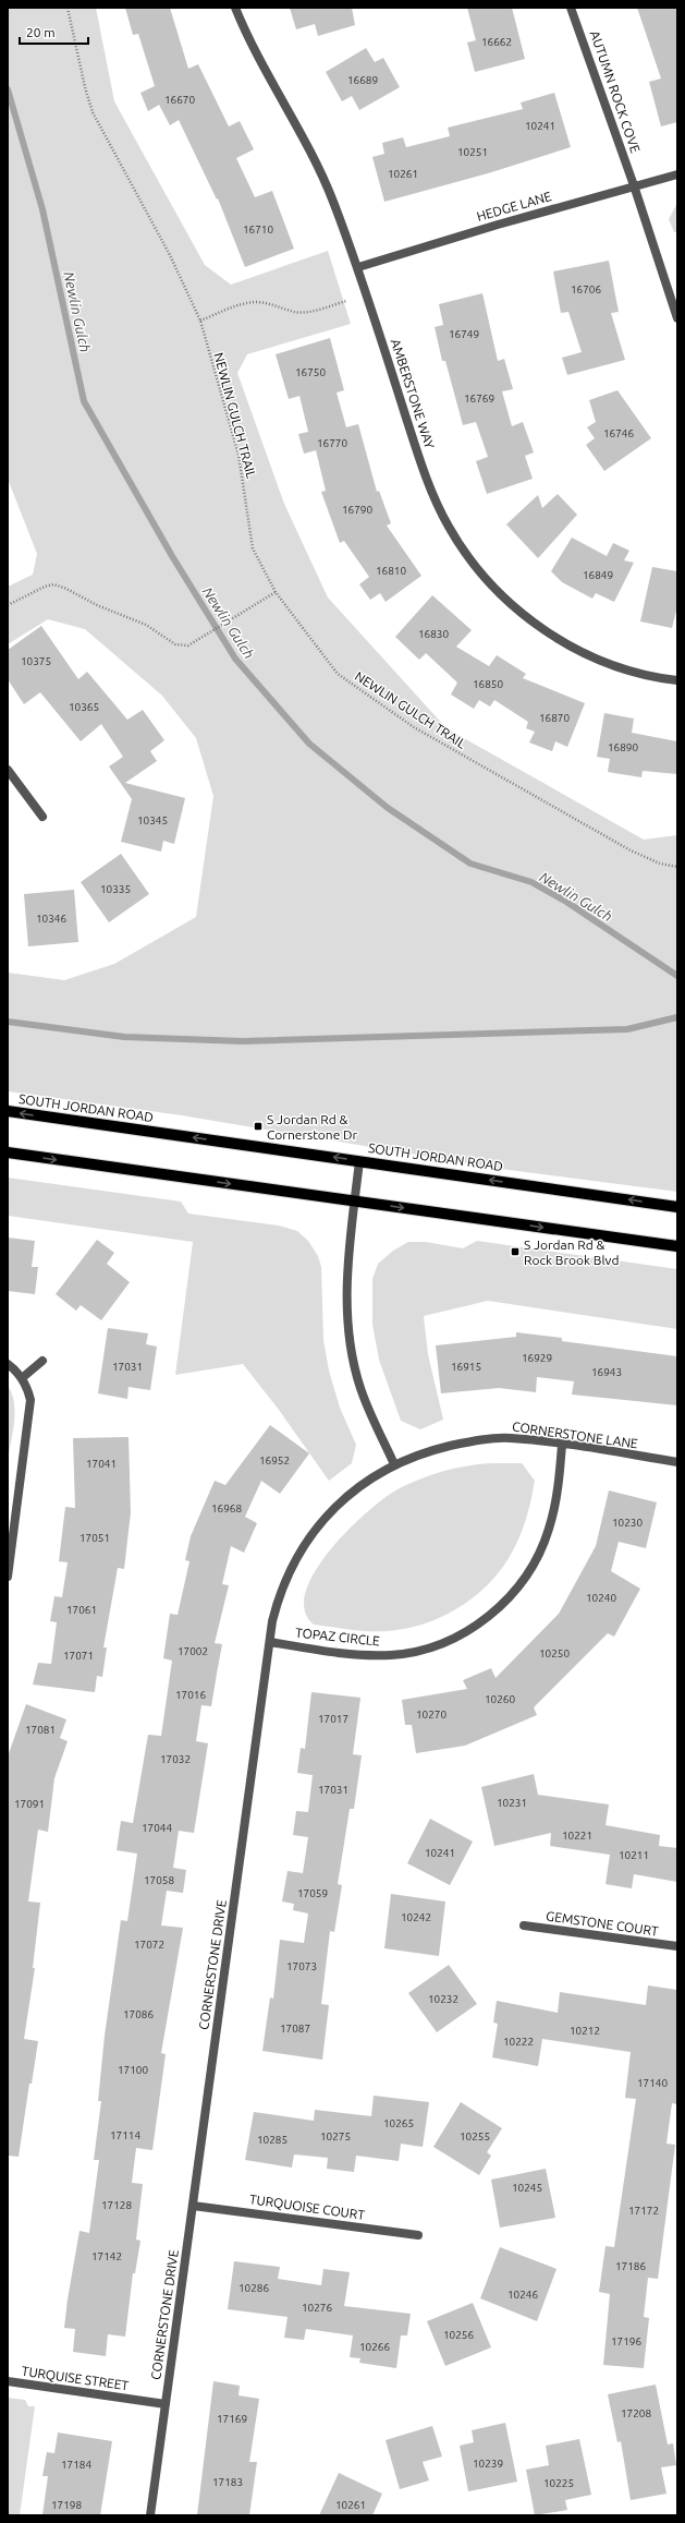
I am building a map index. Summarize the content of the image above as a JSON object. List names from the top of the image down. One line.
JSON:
{"streets":{"main road":["SOUTH JORDAN ROAD"],"street":["AUTUMN ROCK COVE","HEDGE LANE","AMBERSTONE WAY","CORNERSTONE LANE","TOPAZ CIRCLE","GEMSTONE COURT","CORNERSTONE DRIVE","TURQUOISE COURT","TURQUISE STREET"],"path":["NEWLIN GULCH TRAIL"]},"crossings":[["AUTUMN ROCK COVE","HEDGE LANE"],["HEDGE LANE","AMBERSTONE WAY"],["CORNERSTONE LANE","TOPAZ CIRCLE"],["CORNERSTONE LANE","CORNERSTONE DRIVE"],["TOPAZ CIRCLE","CORNERSTONE DRIVE"],["CORNERSTONE DRIVE","TURQUOISE COURT"],["CORNERSTONE DRIVE","TURQUISE STREET"]],"water":["Newlin Gulch"],"places":{"transit":["S Jordan Rd & Cornerstone Dr","S Jordan Rd & Rock Brook Blvd"]},"house_numbers":["16662","16689","16670","10241","10251","10261","16710","16706","16749","16750","16769","16746","16770","16790","16810","16849","16830","10375","16850","10365","16870","16890","10345","10335","10346","16929","17031","16915","16943","16952","17041","16968","10230","17051","10240","17061","17002","10250","17071","17016","10260","10270","17017","17081","17032","17031","10231","17091","17044","10221","10241","10211","17058","17059","10242","17072","17073","10232","17086","17087","10212","10222","17100","17140","10265","17114","10275","10255","10285","10245","17128","17172","17142","17186","10286","10246","10276","10256","17196","10266","17208","17169","10239","17184","17183","10225","17198","10261"],"scale_bar":"20 m"}
